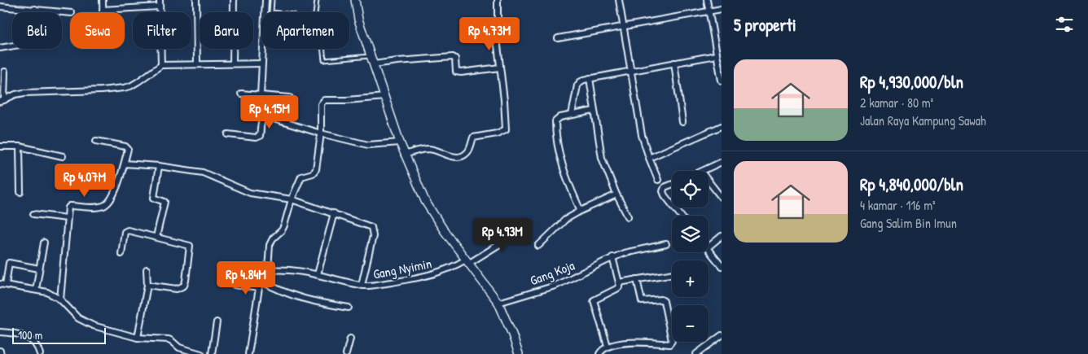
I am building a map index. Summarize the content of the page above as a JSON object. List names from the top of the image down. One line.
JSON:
{"streets":{"street":["Gang Nyimin","Gang Koja"]},"scale_bar":"100 m","page":{"heading":"5 properti","chip":["Beli","Sewa","Filter","Baru","Apartemen"],"price":["Rp 4.73M","Rp 4.15M","Rp 4.07M","Rp 4.93M","Rp 4.84M"],"list":[{"name":"Rp 4,930,000/bln","note":"2 kamar · 80 m² · Jalan Raya Kampung Sawah"},{"name":"Rp 4,840,000/bln","note":"4 kamar · 116 m² · Gang Salim Bin Imun"}],"map_buttons":["+","−"],"scale":"100 m"}}
